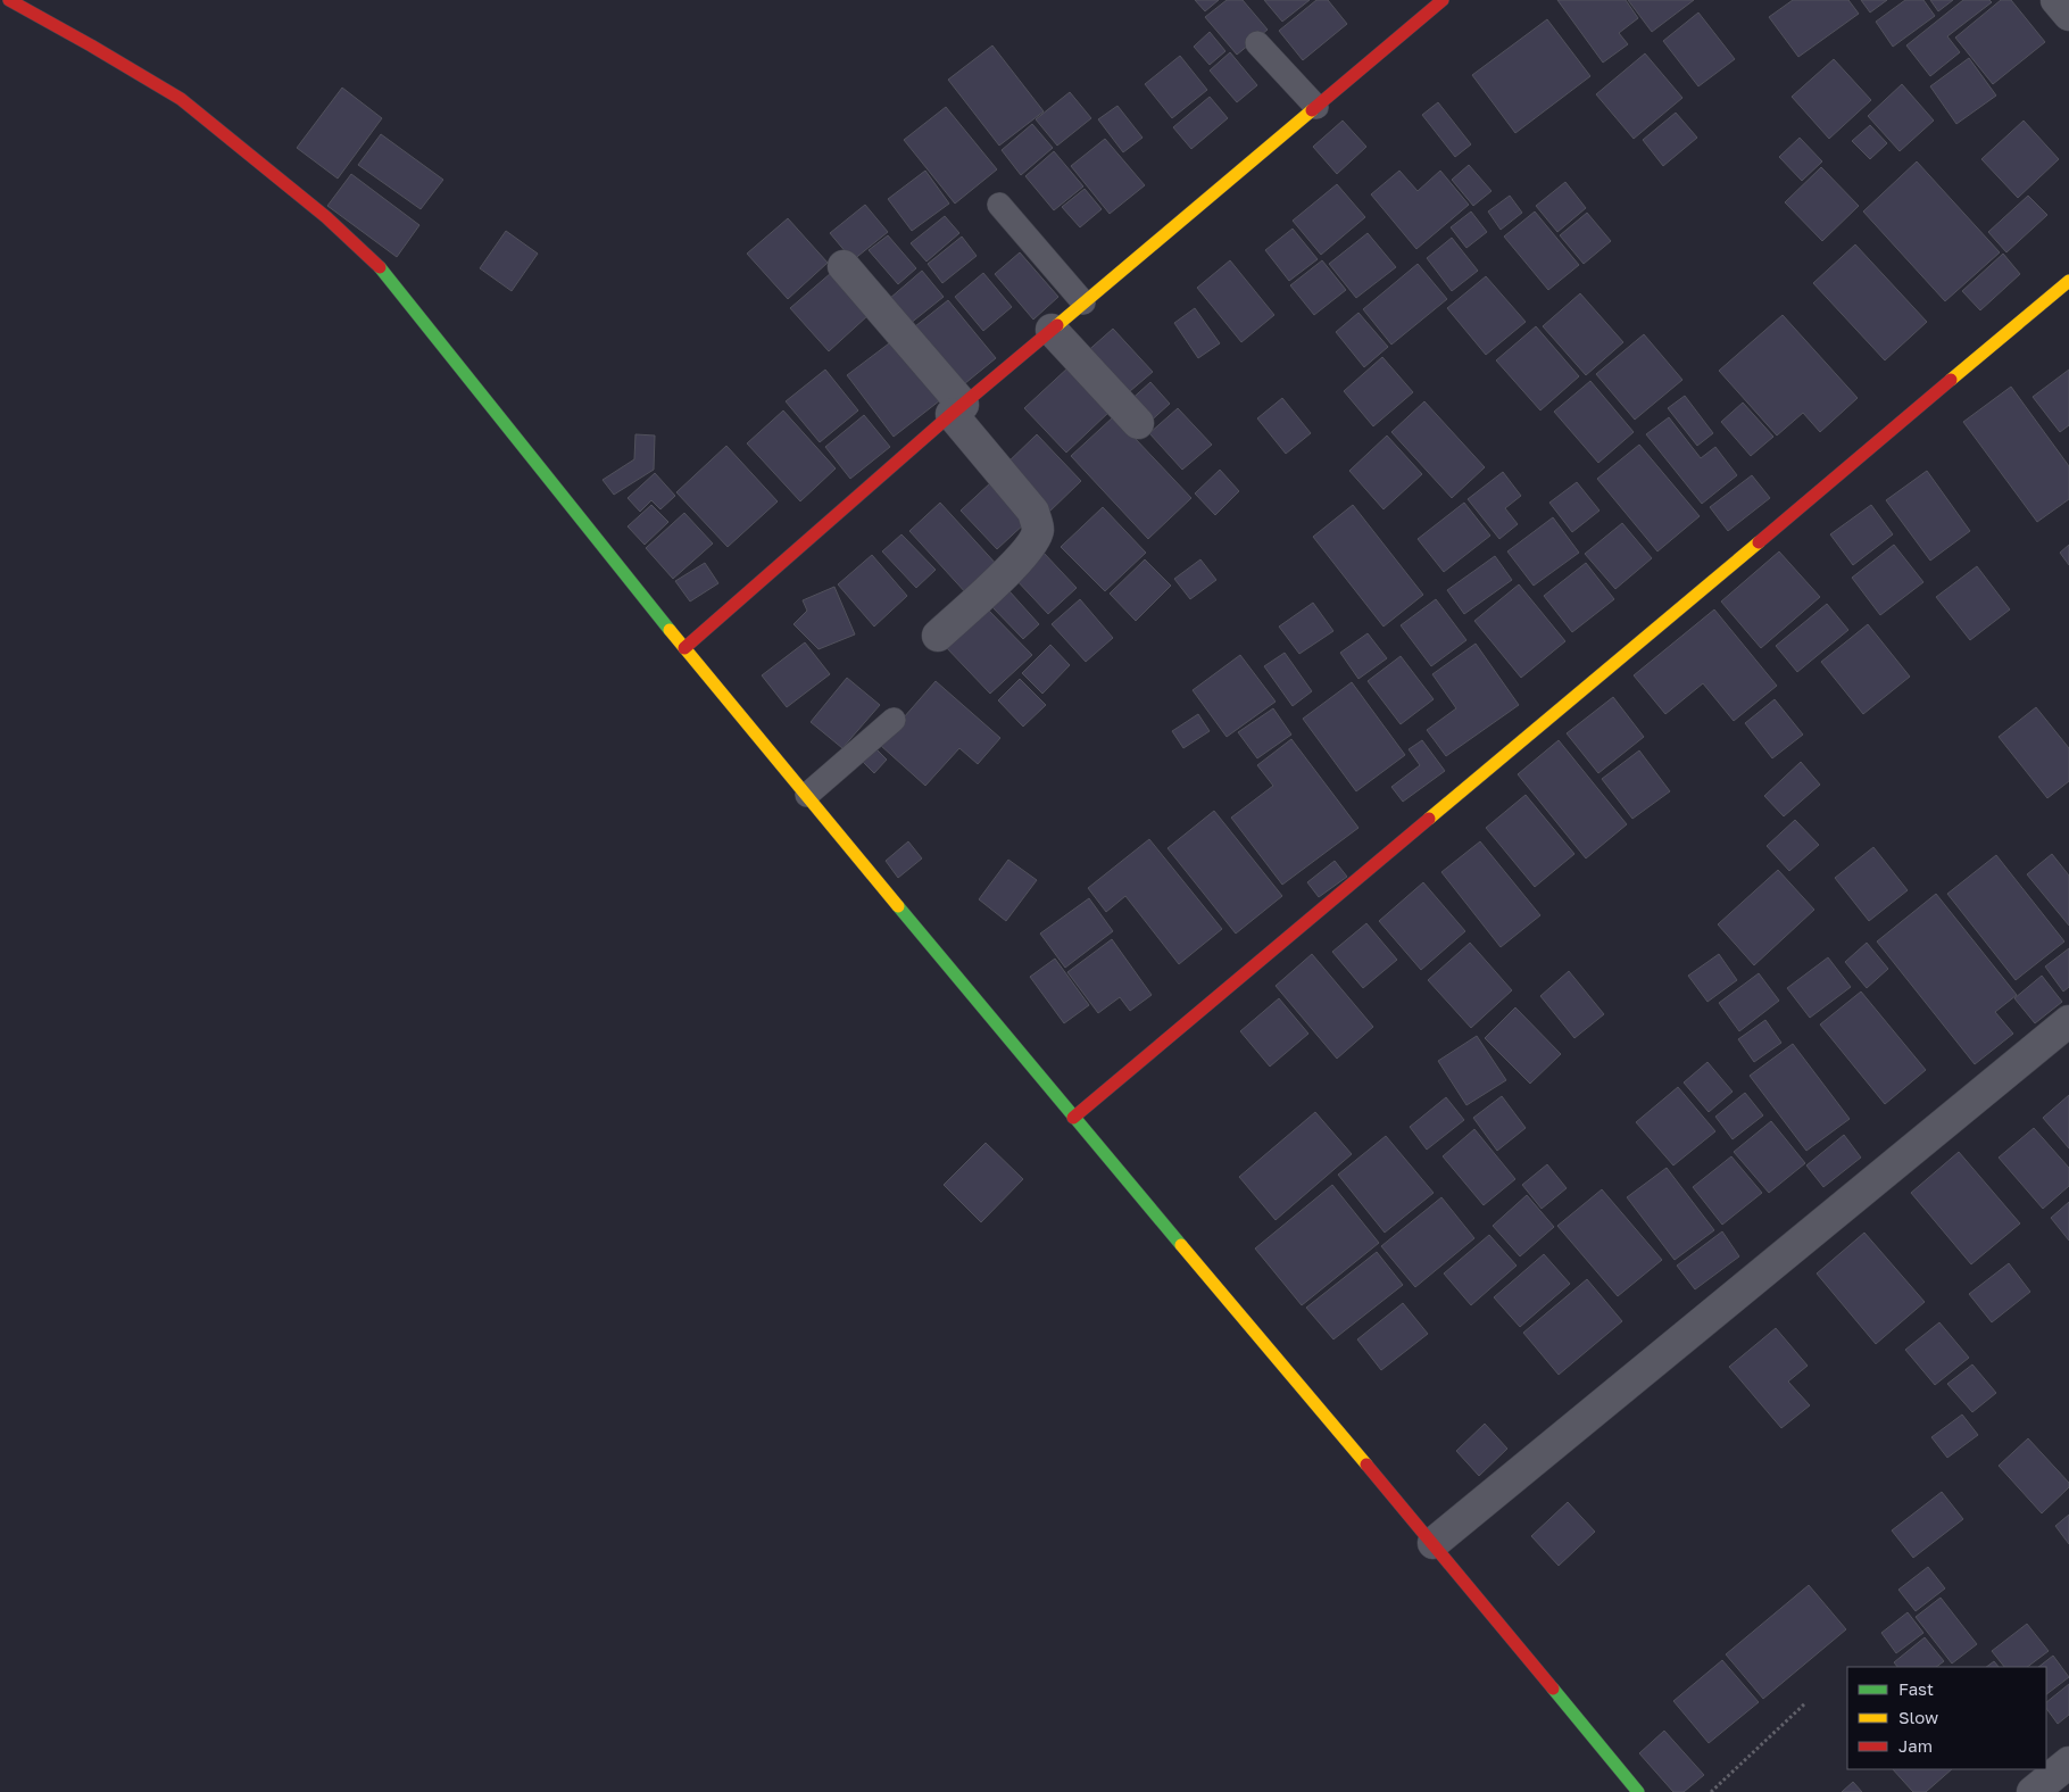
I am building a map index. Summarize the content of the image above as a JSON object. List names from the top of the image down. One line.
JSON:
{"legend":["Fast","Slow","Jam"]}
